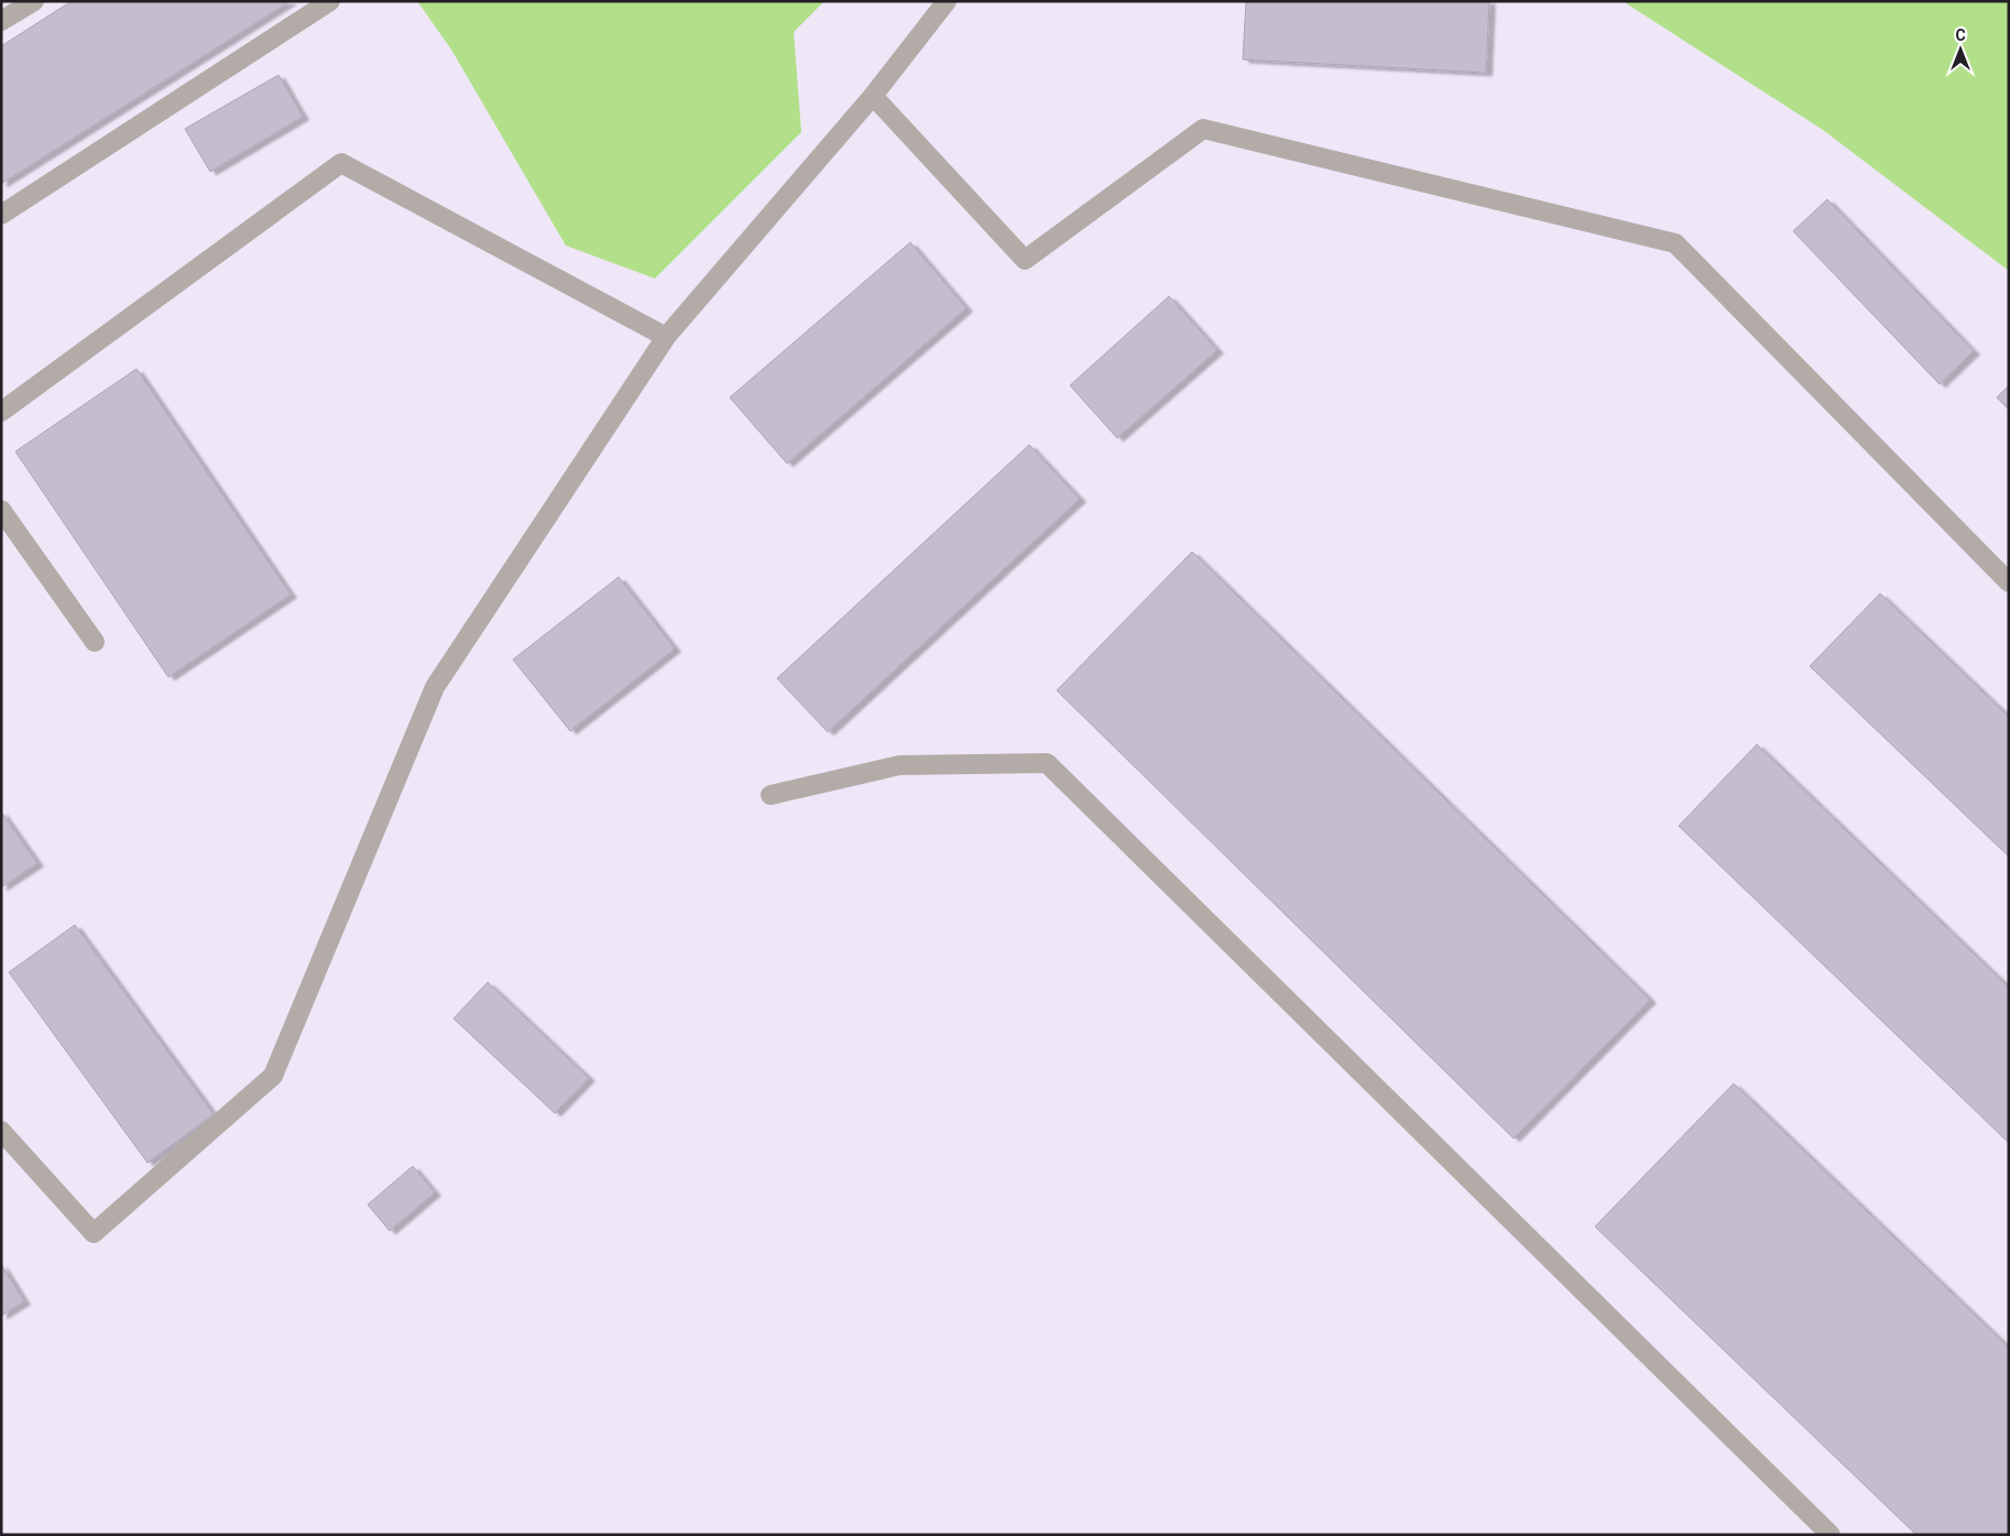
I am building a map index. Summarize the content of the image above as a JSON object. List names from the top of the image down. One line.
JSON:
{"north":"top"}
